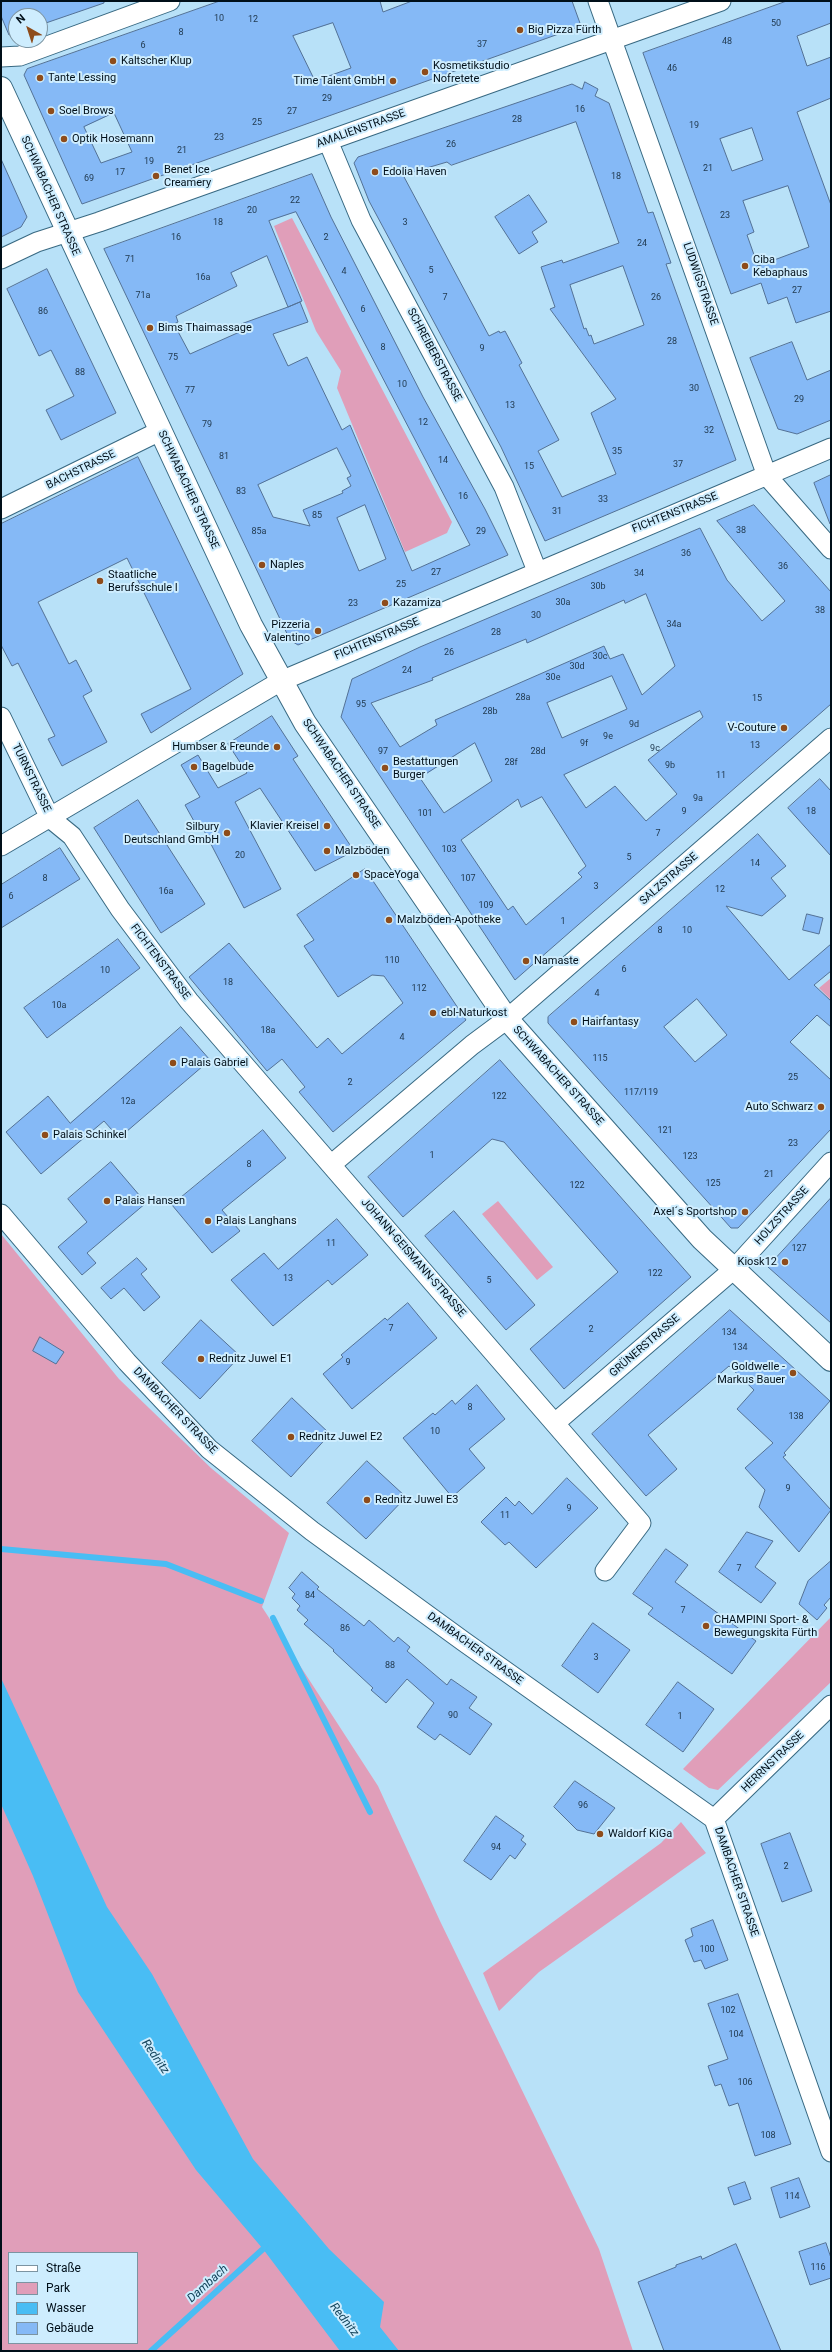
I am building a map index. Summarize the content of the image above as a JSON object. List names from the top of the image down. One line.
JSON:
{"streets":{"main road":["SCHWABACHER STRASSE"],"street":["AMALIENSTRASSE","LUDWIGSTRASSE","SCHREIBERSTRASSE","BACHSTRASSE","FICHTENSTRASSE","TURNSTRASSE","SALZSTRASSE","HOLZSTRASSE","JOHANN-GEISMANN-STRASSE","GRÜNERSTRASSE","DAMBACHER STRASSE","HERRNSTRASSE"]},"crossings":[["AMALIENSTRASSE","SCHWABACHER STRASSE"],["AMALIENSTRASSE","LUDWIGSTRASSE"],["AMALIENSTRASSE","SCHREIBERSTRASSE"],["SCHWABACHER STRASSE","BACHSTRASSE"],["SCHWABACHER STRASSE","FICHTENSTRASSE"],["SCHWABACHER STRASSE","SALZSTRASSE"],["SCHWABACHER STRASSE","HOLZSTRASSE"],["SCHWABACHER STRASSE","GRÜNERSTRASSE"],["LUDWIGSTRASSE","FICHTENSTRASSE"],["SCHREIBERSTRASSE","FICHTENSTRASSE"],["FICHTENSTRASSE","TURNSTRASSE"],["FICHTENSTRASSE","JOHANN-GEISMANN-STRASSE"],["HOLZSTRASSE","GRÜNERSTRASSE"],["JOHANN-GEISMANN-STRASSE","GRÜNERSTRASSE"],["DAMBACHER STRASSE","HERRNSTRASSE"]],"water":["Rednitz","Dambach"],"places":["Big Pizza Fürth","Kaltscher Klup","Kosmetikstudio Nofretete","Tante Lessing","Time Talent GmbH","Soel Brows","Optik Hosemann","Edolia Haven","Benet Ice Creamery","Ciba Kebaphaus","Bims Thaimassage","Naples","Staatliche Berufsschule I","Kazamiza","Pizzeria Valentino","V-Couture","Humbser & Freunde","Bagelbude","Bestattungen Burger","Klavier Kreisel","Silbury Deutschland GmbH","Malzböden","SpaceYoga","Malzböden-Apotheke","Namaste","ebl-Naturkost","Hairfantasy","Palais Gabriel","Auto Schwarz","Palais Schinkel","Palais Hansen","Axel´s Sportshop","Palais Langhans","Kiosk12","Rednitz Juwel E1","Goldwelle - Markus Bauer","Rednitz Juwel E2","Rednitz Juwel E3","CHAMPINI Sport- & Bewegungskita Fürth","Waldorf KiGa"],"house_numbers":["10","12","50","8","48","37","6","46","29","16","27","28","25","19","23","26","21","19","21","17","18","69","22","20","23","18","3","16","2","24","71","5","4","16a","27","71a","7","26","6","86","28","8","9","75","88","10","30","77","29","13","12","79","32","35","81","14","37","15","83","16","33","31","85","38","85a","29","36","36","27","34","25","30b","30a","23","38","30","34a","28","26","30c","30d","24","30e","28a","15","95","28b","9d","9e","9f","13","9c","97","28d","28f","9b","11","9a","9","18","101","7","103","20","5","14","8","107","3","12","16a","6","109","1","8","10","110","6","10","18","112","4","10a","18a","4","115","25","2","117/119","122","12a","121","23","1","123","8","21","125","122","11","127","122","13","5","7","2","134","134","9","8","138","10","9","9","11","7","84","7","86","3","88","90","1","96","94","2","100","102","104","106","108","114","116"],"legend":["Straße","Park","Wasser","Gebäude"],"north":"top left"}
